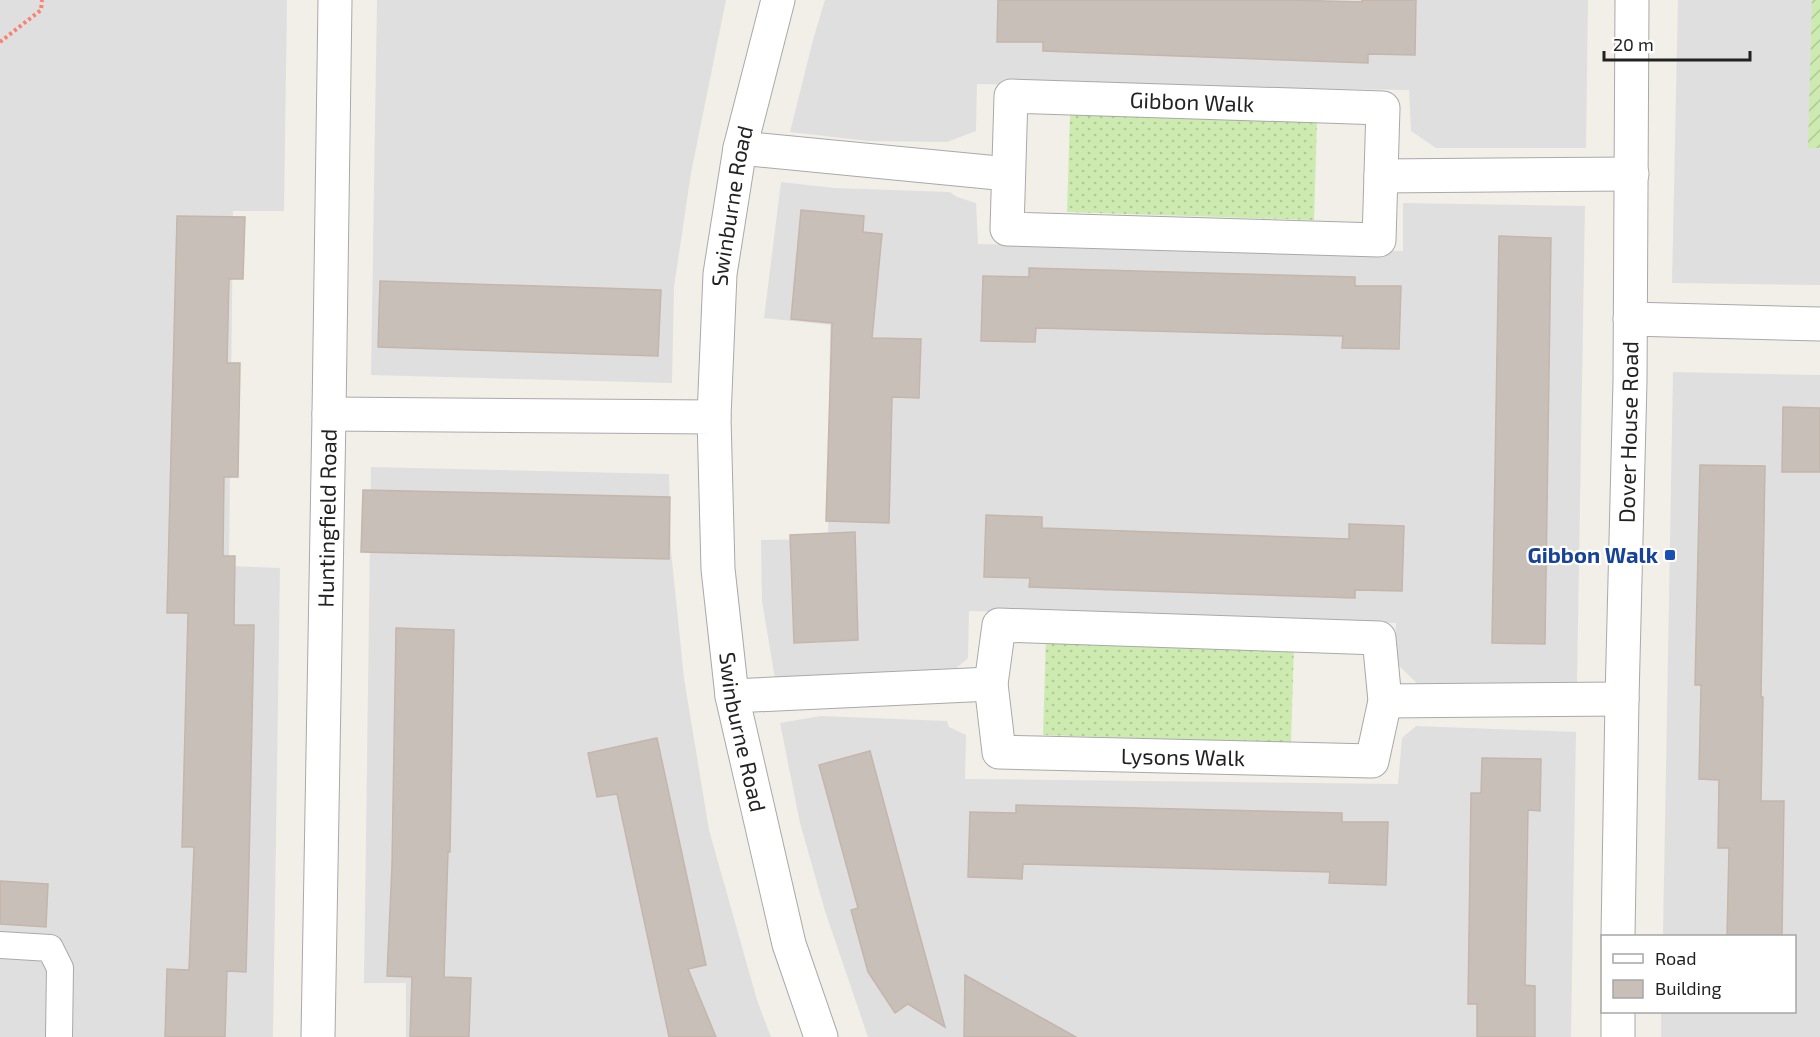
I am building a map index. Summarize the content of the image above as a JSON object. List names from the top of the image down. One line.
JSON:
{"streets":{"street":["Gibbon Walk","Swinburne Road","Dover House Road","Huntingfield Road","Lysons Walk"]},"places":{"transit":["Gibbon Walk"]},"legend":["Road","Building"],"scale_bar":"20 m"}
